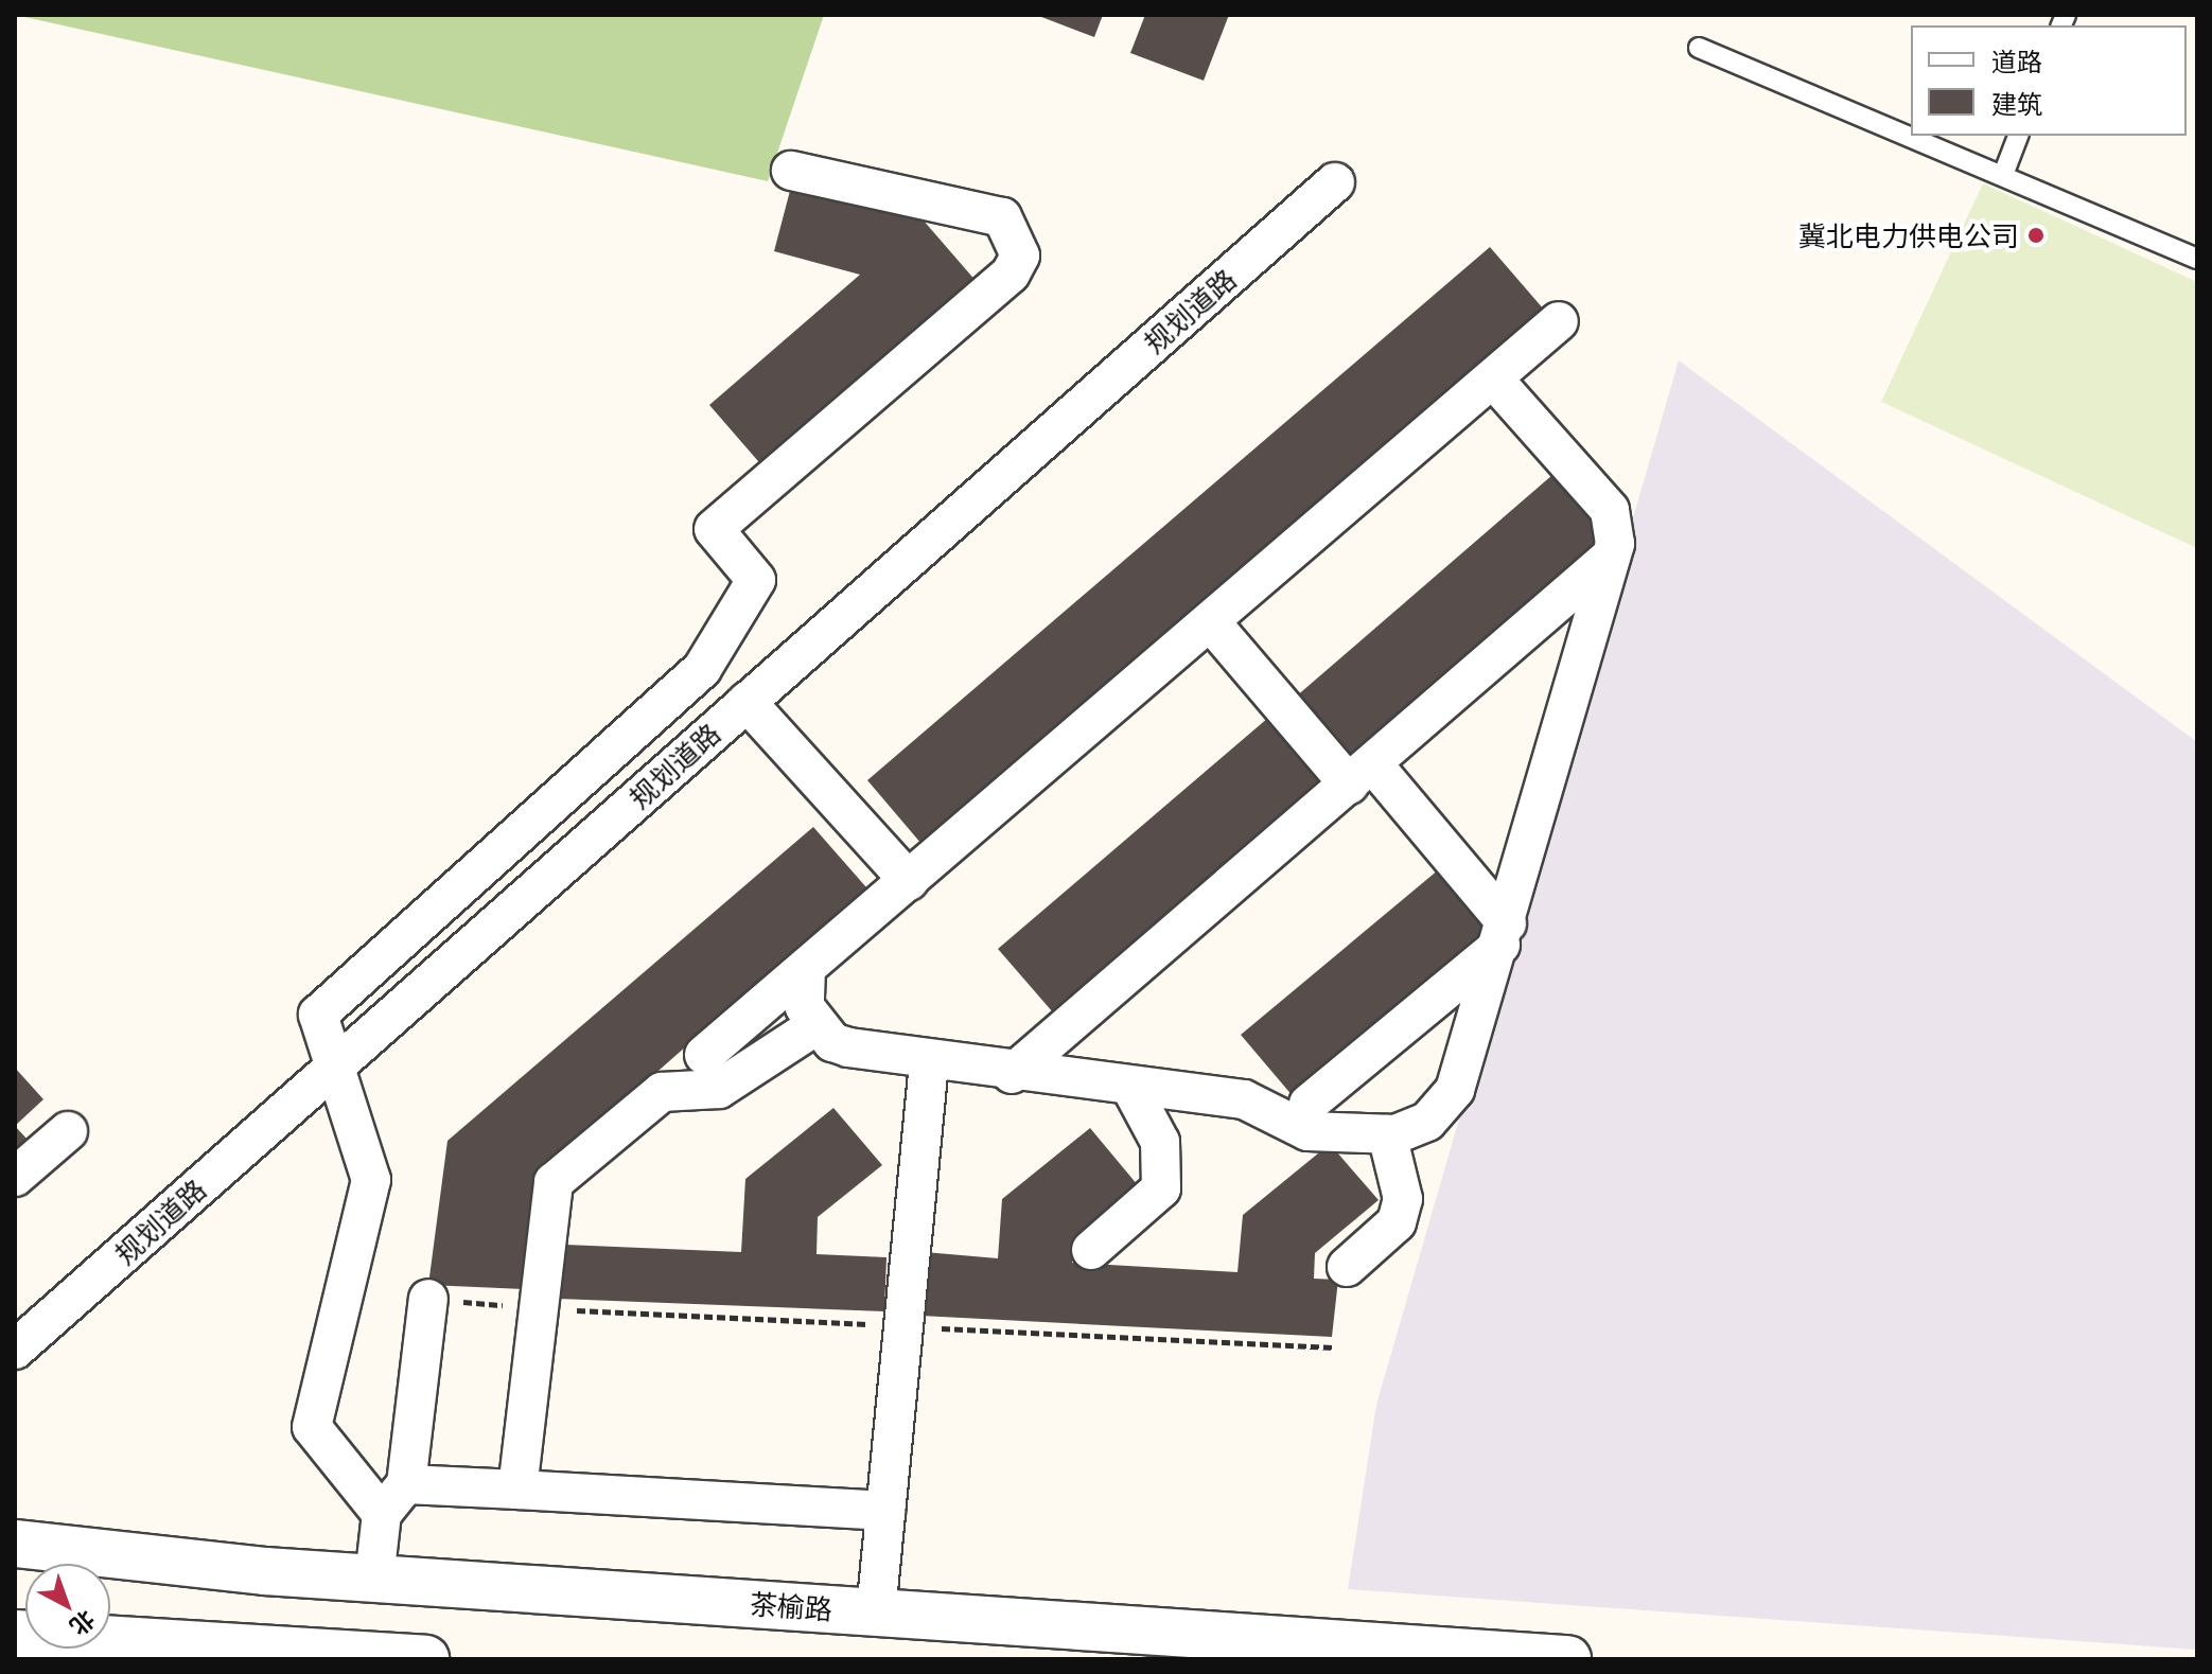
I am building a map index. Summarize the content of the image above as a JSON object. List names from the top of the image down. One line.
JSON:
{"streets":{"street":["规划道路","茶榆路"]},"places":["冀北电力供电公司"],"legend":["道路","建筑"],"north":"bottom right"}
